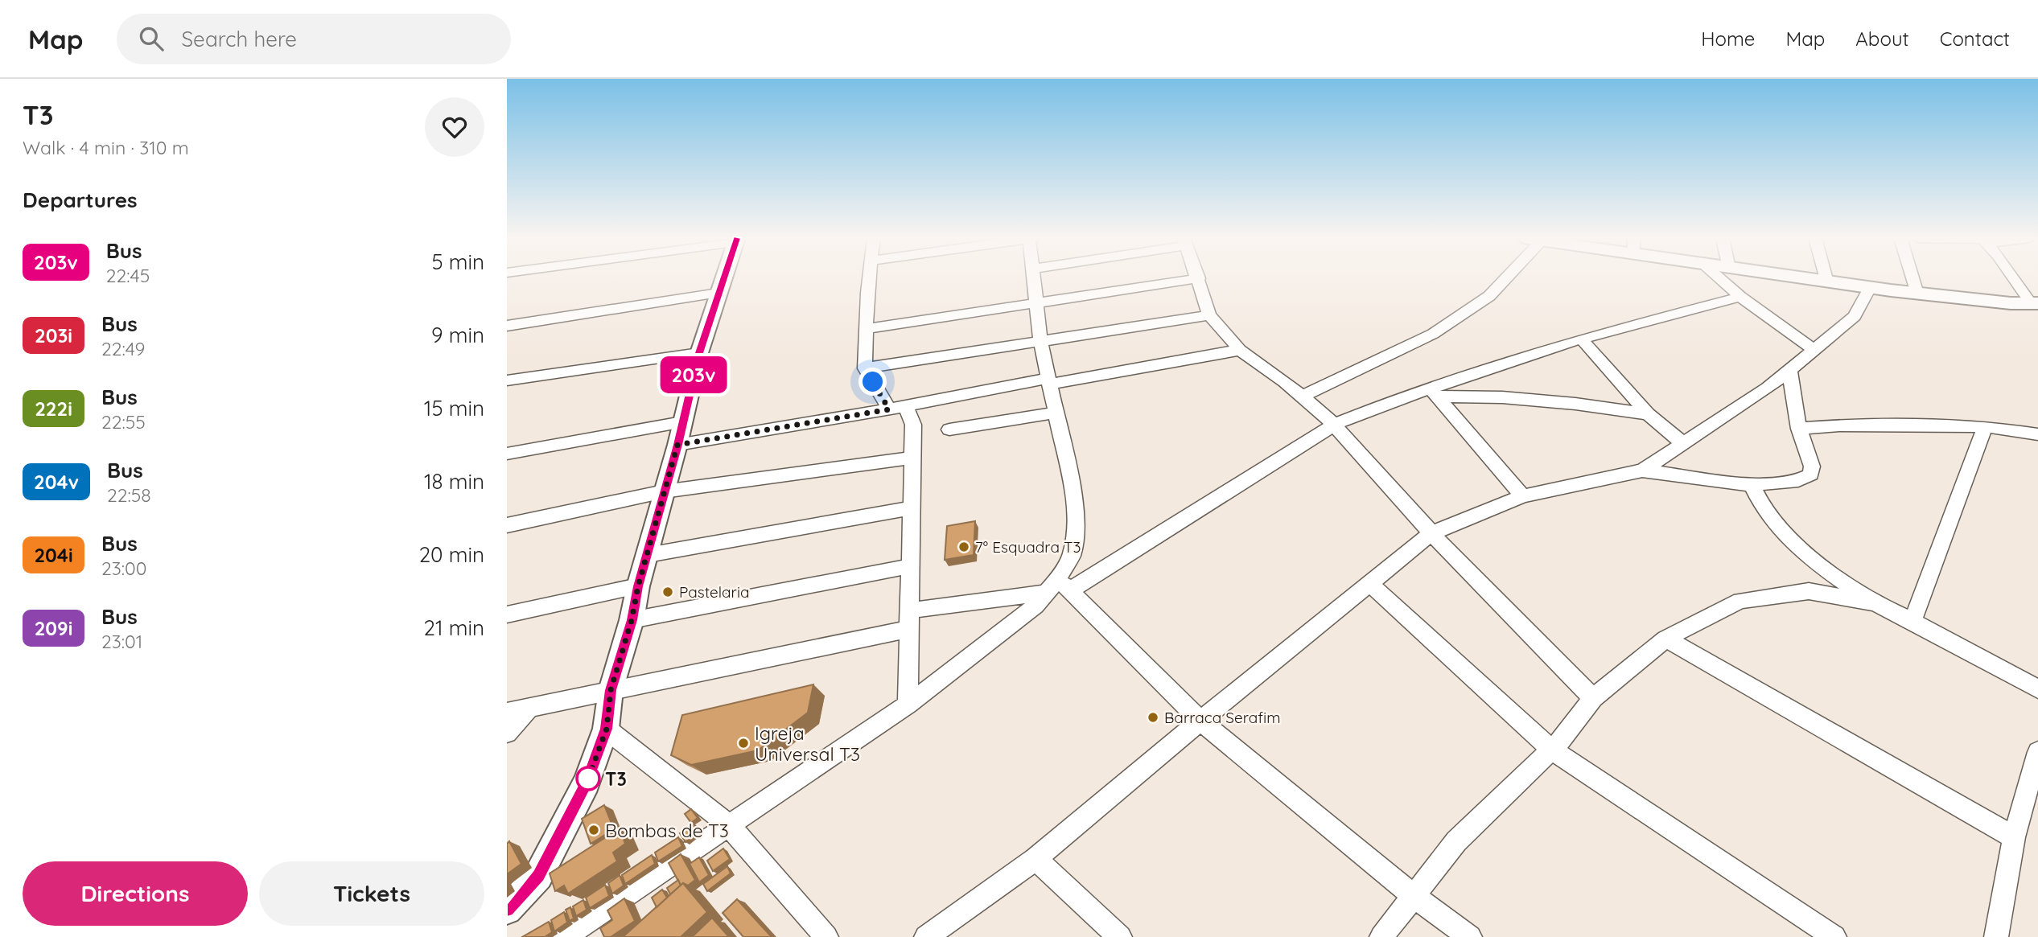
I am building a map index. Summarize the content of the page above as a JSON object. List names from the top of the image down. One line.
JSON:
{"places":["7° Esquadra T3","Pastelaria","Barraca Serafim","Igreja Universal T3","T3","Bombas de T3"],"lines":["bus line 203v"],"page":{"header":"Map","search":"Search here","nav":["Home","Map","About","Contact"],"heading":[["T3","Walk · 4 min · 310 m"],"Departures"],"on_map":"203v","list":[{"mark":"203v","name":"Bus","note":"22:45","value":"5 min"},{"mark":"203i","name":"Bus","note":"22:49","value":"9 min"},{"mark":"222i","name":"Bus","note":"22:55","value":"15 min"},{"mark":"204v","name":"Bus","note":"22:58","value":"18 min"},{"mark":"204i","name":"Bus","note":"23:00","value":"20 min"},{"mark":"209i","name":"Bus","note":"23:01","value":"21 min"}],"buttons":["Directions","Tickets"]}}
